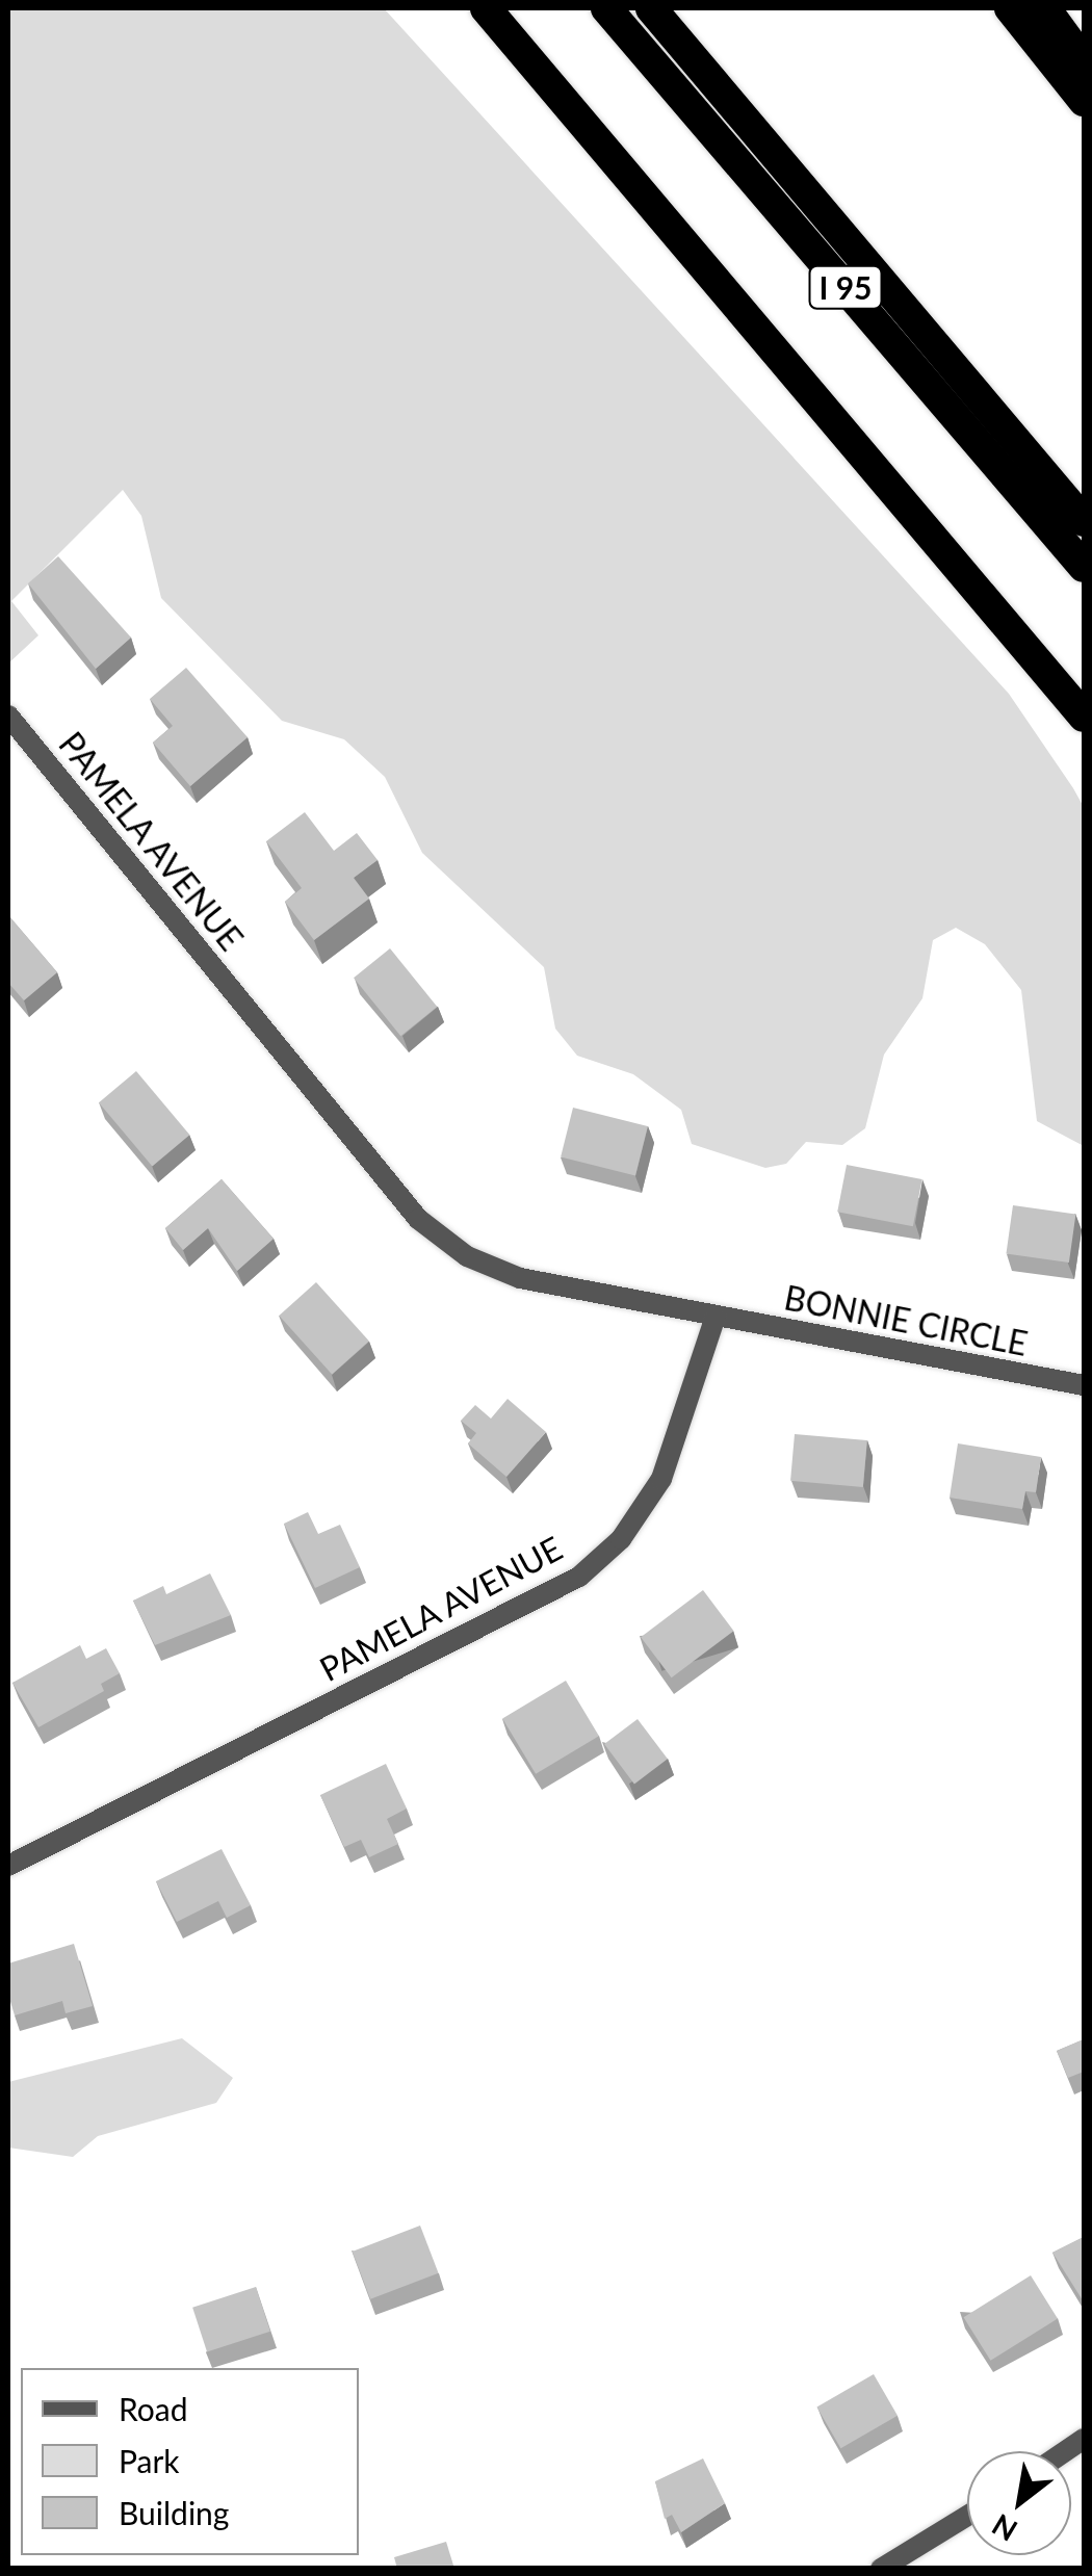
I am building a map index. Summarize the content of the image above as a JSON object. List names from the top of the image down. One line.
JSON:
{"streets":{"highway":["I 95"],"street":["PAMELA AVENUE","BONNIE CIRCLE"]},"crossings":[["PAMELA AVENUE","BONNIE CIRCLE"]],"legend":["Road","Park","Building"],"north":"bottom left"}
